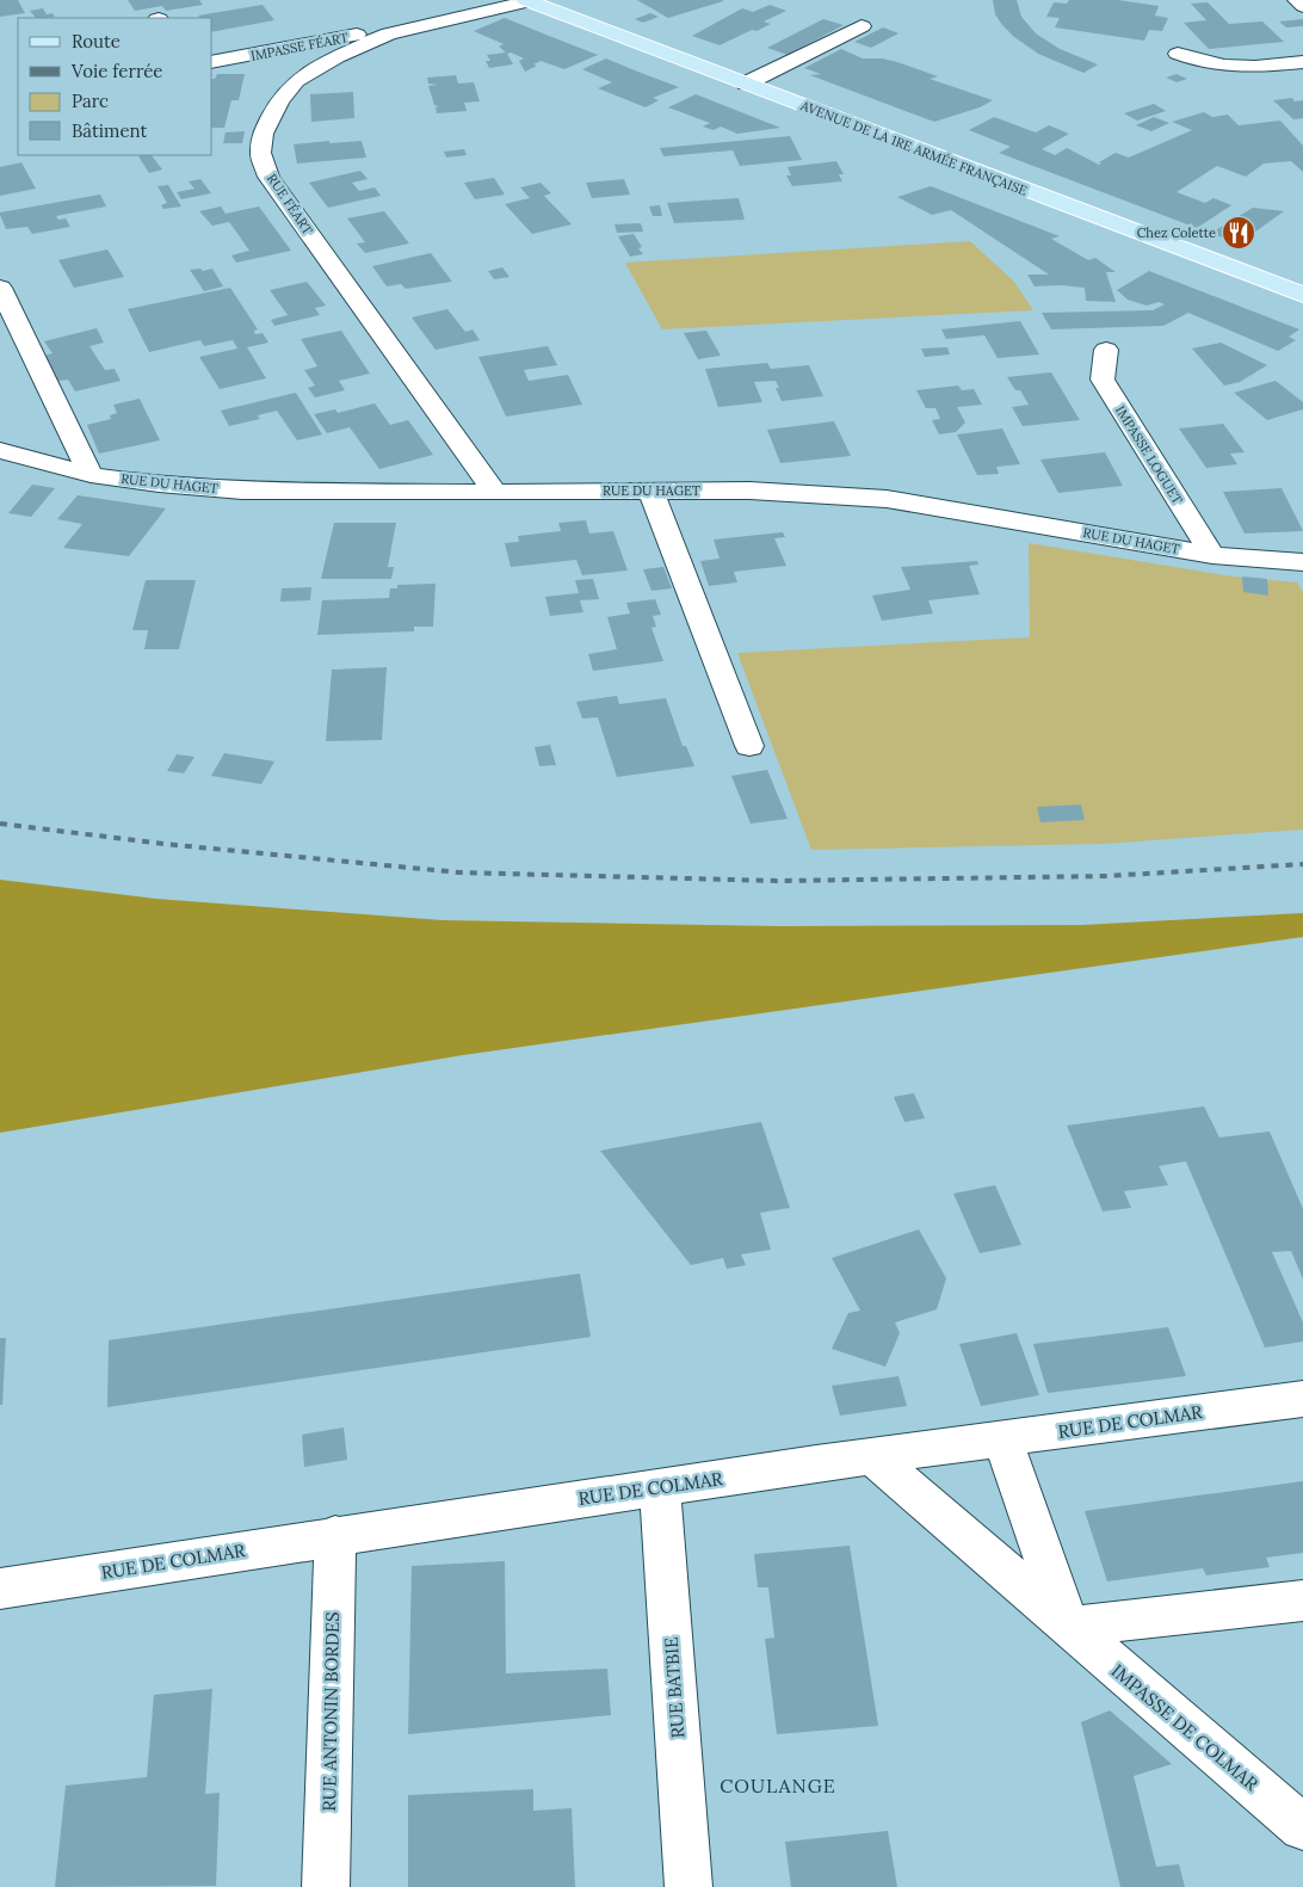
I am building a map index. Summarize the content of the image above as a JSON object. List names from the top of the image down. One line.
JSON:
{"streets":{"main road":["AVENUE DE LA 1RE ARMÉE FRANÇAISE"],"street":["IMPASSE FÉART","RUE FÉART","IMPASSE LOGUET","RUE DU HAGET","RUE DE COLMAR","RUE BATBIE","RUE ANTONIN BORDES","IMPASSE DE COLMAR"]},"crossings":[["IMPASSE FÉART","RUE FÉART"],["AVENUE DE LA 1RE ARMÉE FRANÇAISE","RUE FÉART"],["RUE FÉART","RUE DU HAGET"],["IMPASSE LOGUET","RUE DU HAGET"],["RUE DE COLMAR","RUE BATBIE"],["RUE DE COLMAR","RUE ANTONIN BORDES"],["RUE DE COLMAR","IMPASSE DE COLMAR"]],"districts":["COULANGE"],"places":{"restaurant":["Chez Colette"]},"legend":["Route","Voie ferrée","Parc","Bâtiment"]}
